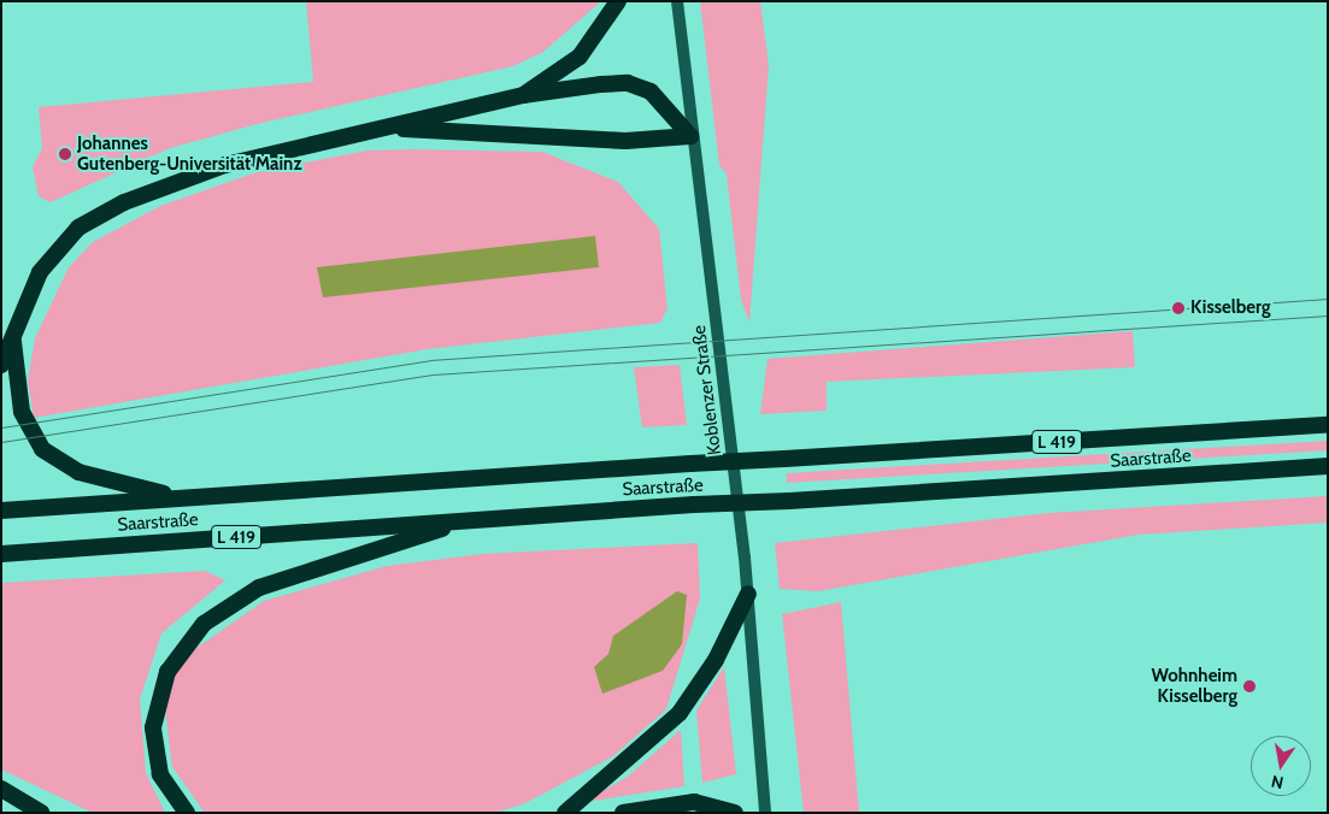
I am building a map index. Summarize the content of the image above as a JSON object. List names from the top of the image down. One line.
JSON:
{"streets":{"highway":["L 419","Saarstraße"],"main road":["Koblenzer Straße"]},"places":["Johannes Gutenberg-Universität Mainz","Kisselberg","Wohnheim Kisselberg"],"north":"bottom"}
